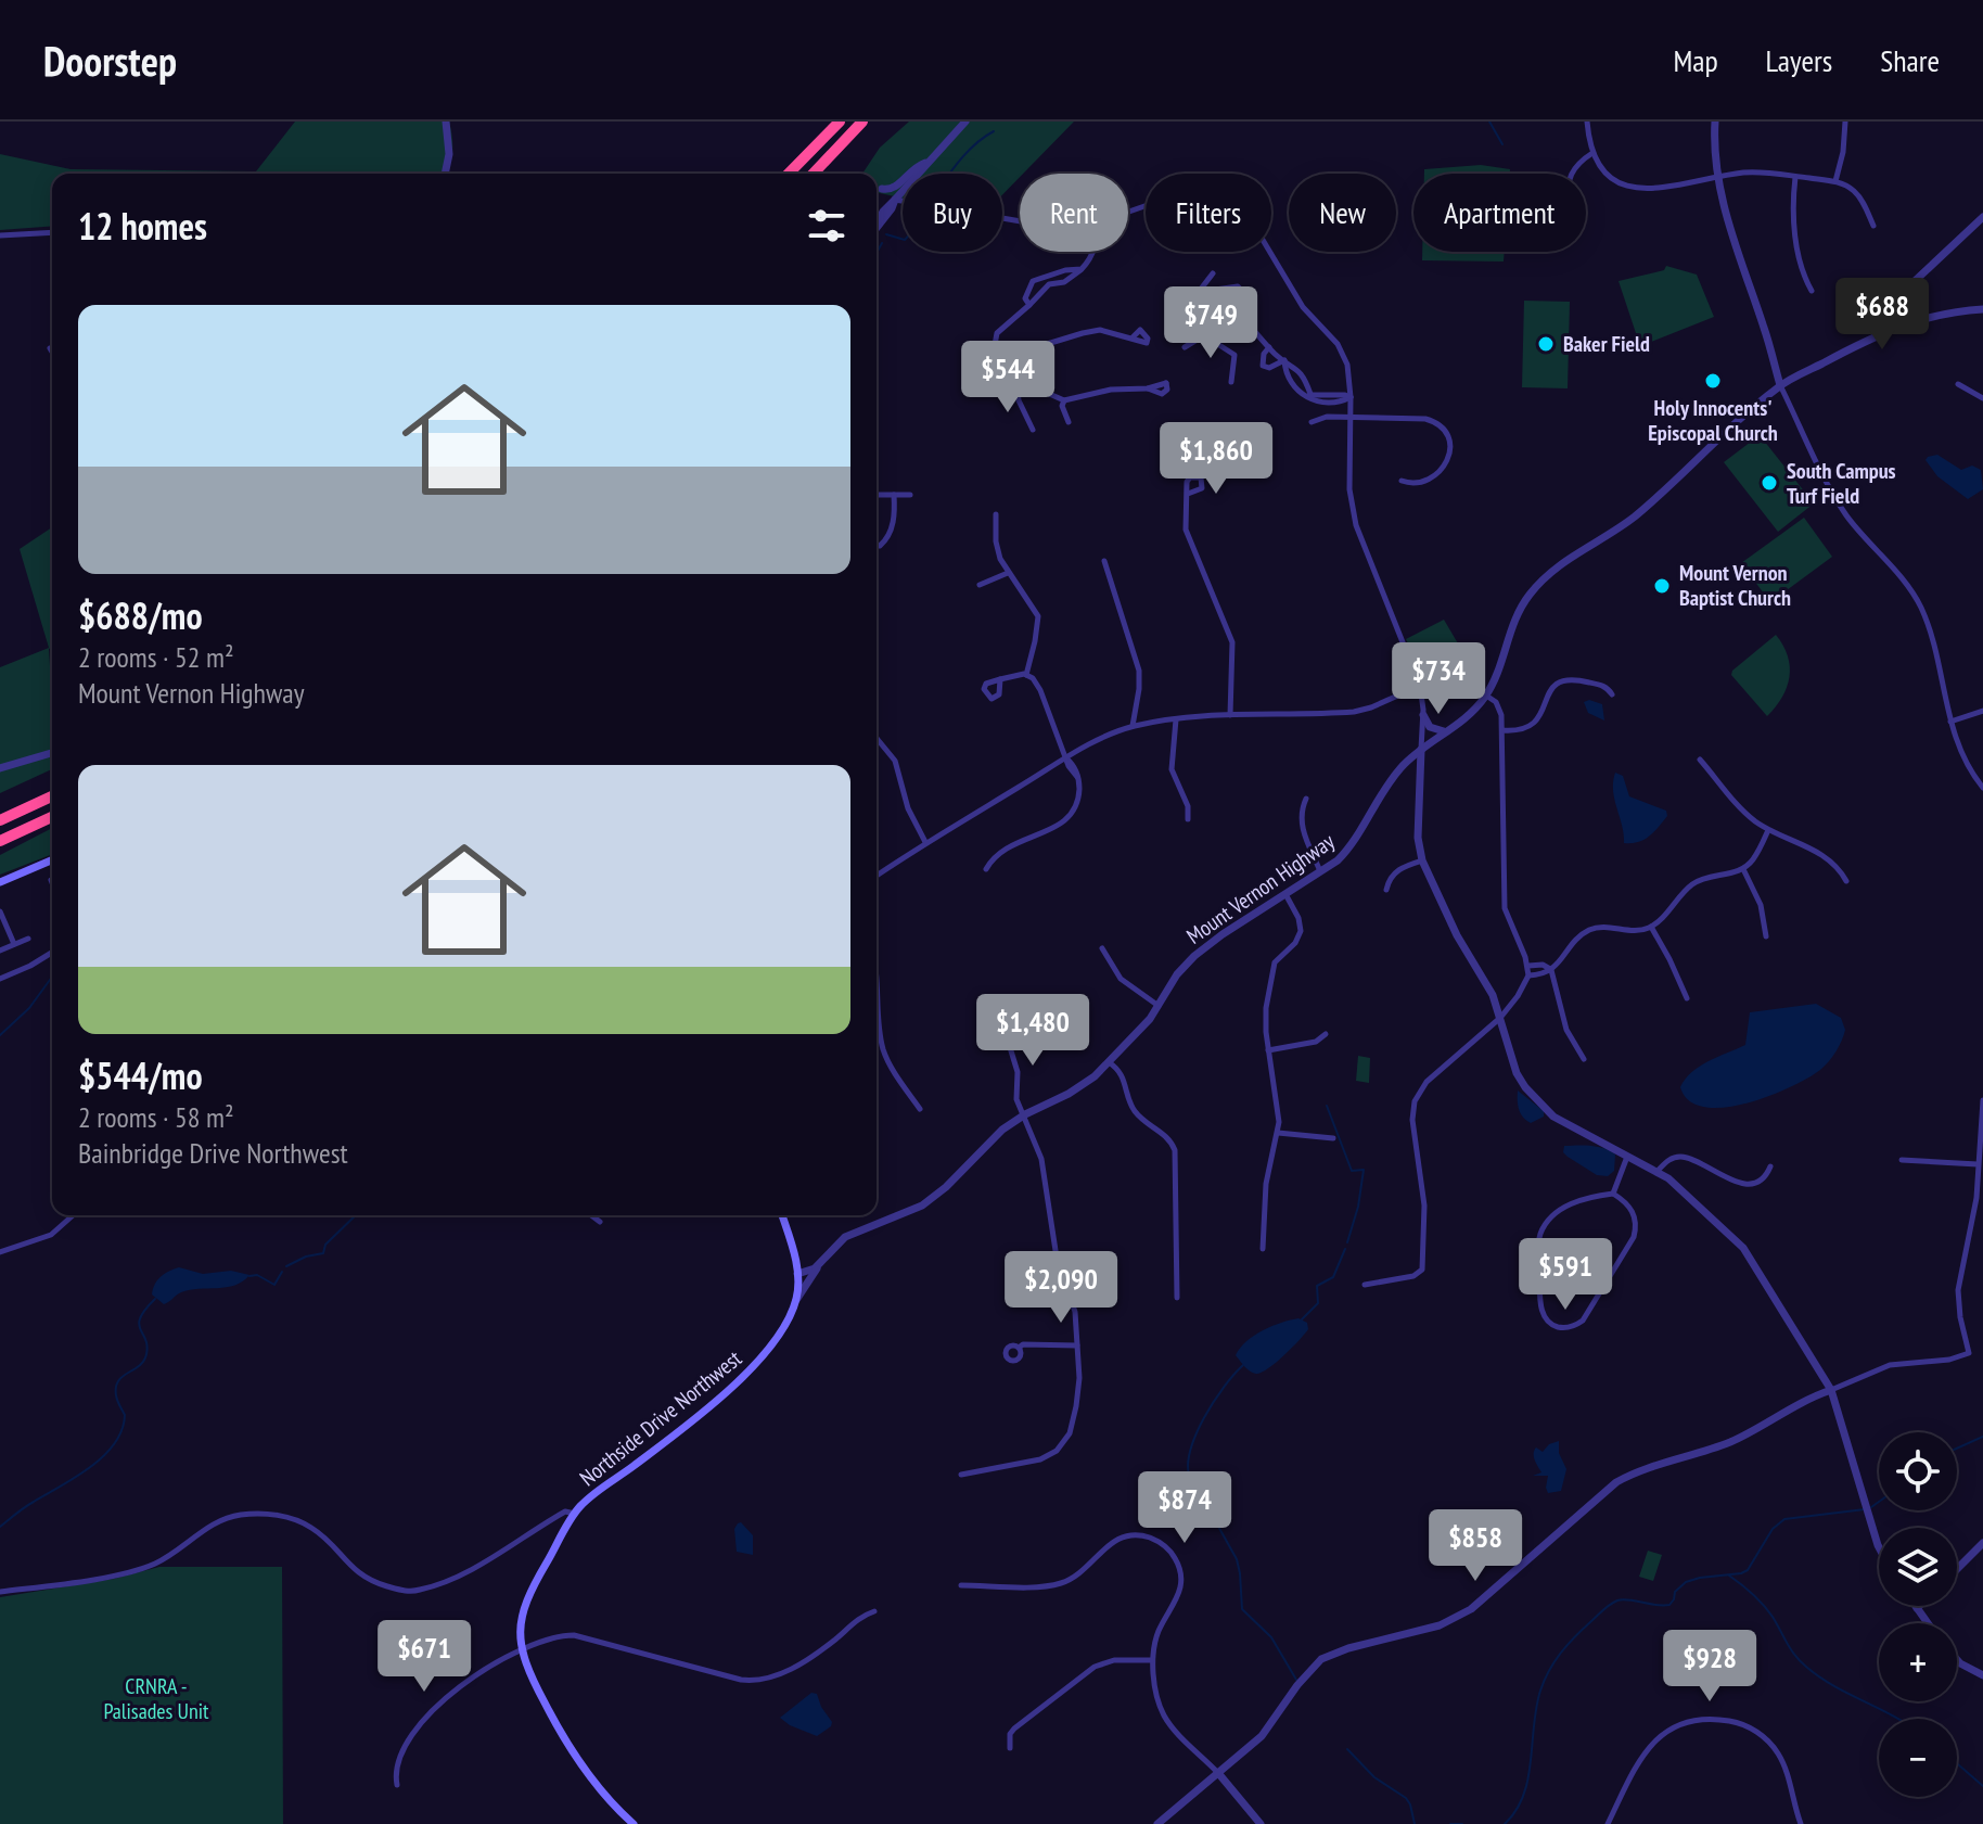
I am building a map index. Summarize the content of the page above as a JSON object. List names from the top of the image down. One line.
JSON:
{"streets":{"main road":["Northside Drive Northwest"],"street":["Mount Vernon Highway"]},"crossings":[["Mount Vernon Highway","Northside Drive Northwest"]],"parks":["CRNRA - Palisades Unit"],"places":["Baker Field","Holy Innocents' Episcopal Church","South Campus Turf Field","Mount Vernon Baptist Church"],"page":{"header":"Doorstep","nav":["Map","Layers","Share"],"chip":["Buy","Rent","Filters","New","Apartment"],"heading":"12 homes","price":["$688","$749","$544","$1,860","$734","$1,480","$591","$2,090","$874","$858","$671","$928"],"list":[{"name":"$688/mo","note":"2 rooms · 52 m² · Mount Vernon Highway"},{"name":"$544/mo","note":"2 rooms · 58 m² · Bainbridge Drive Northwest"}],"map_buttons":["+","−"]}}
